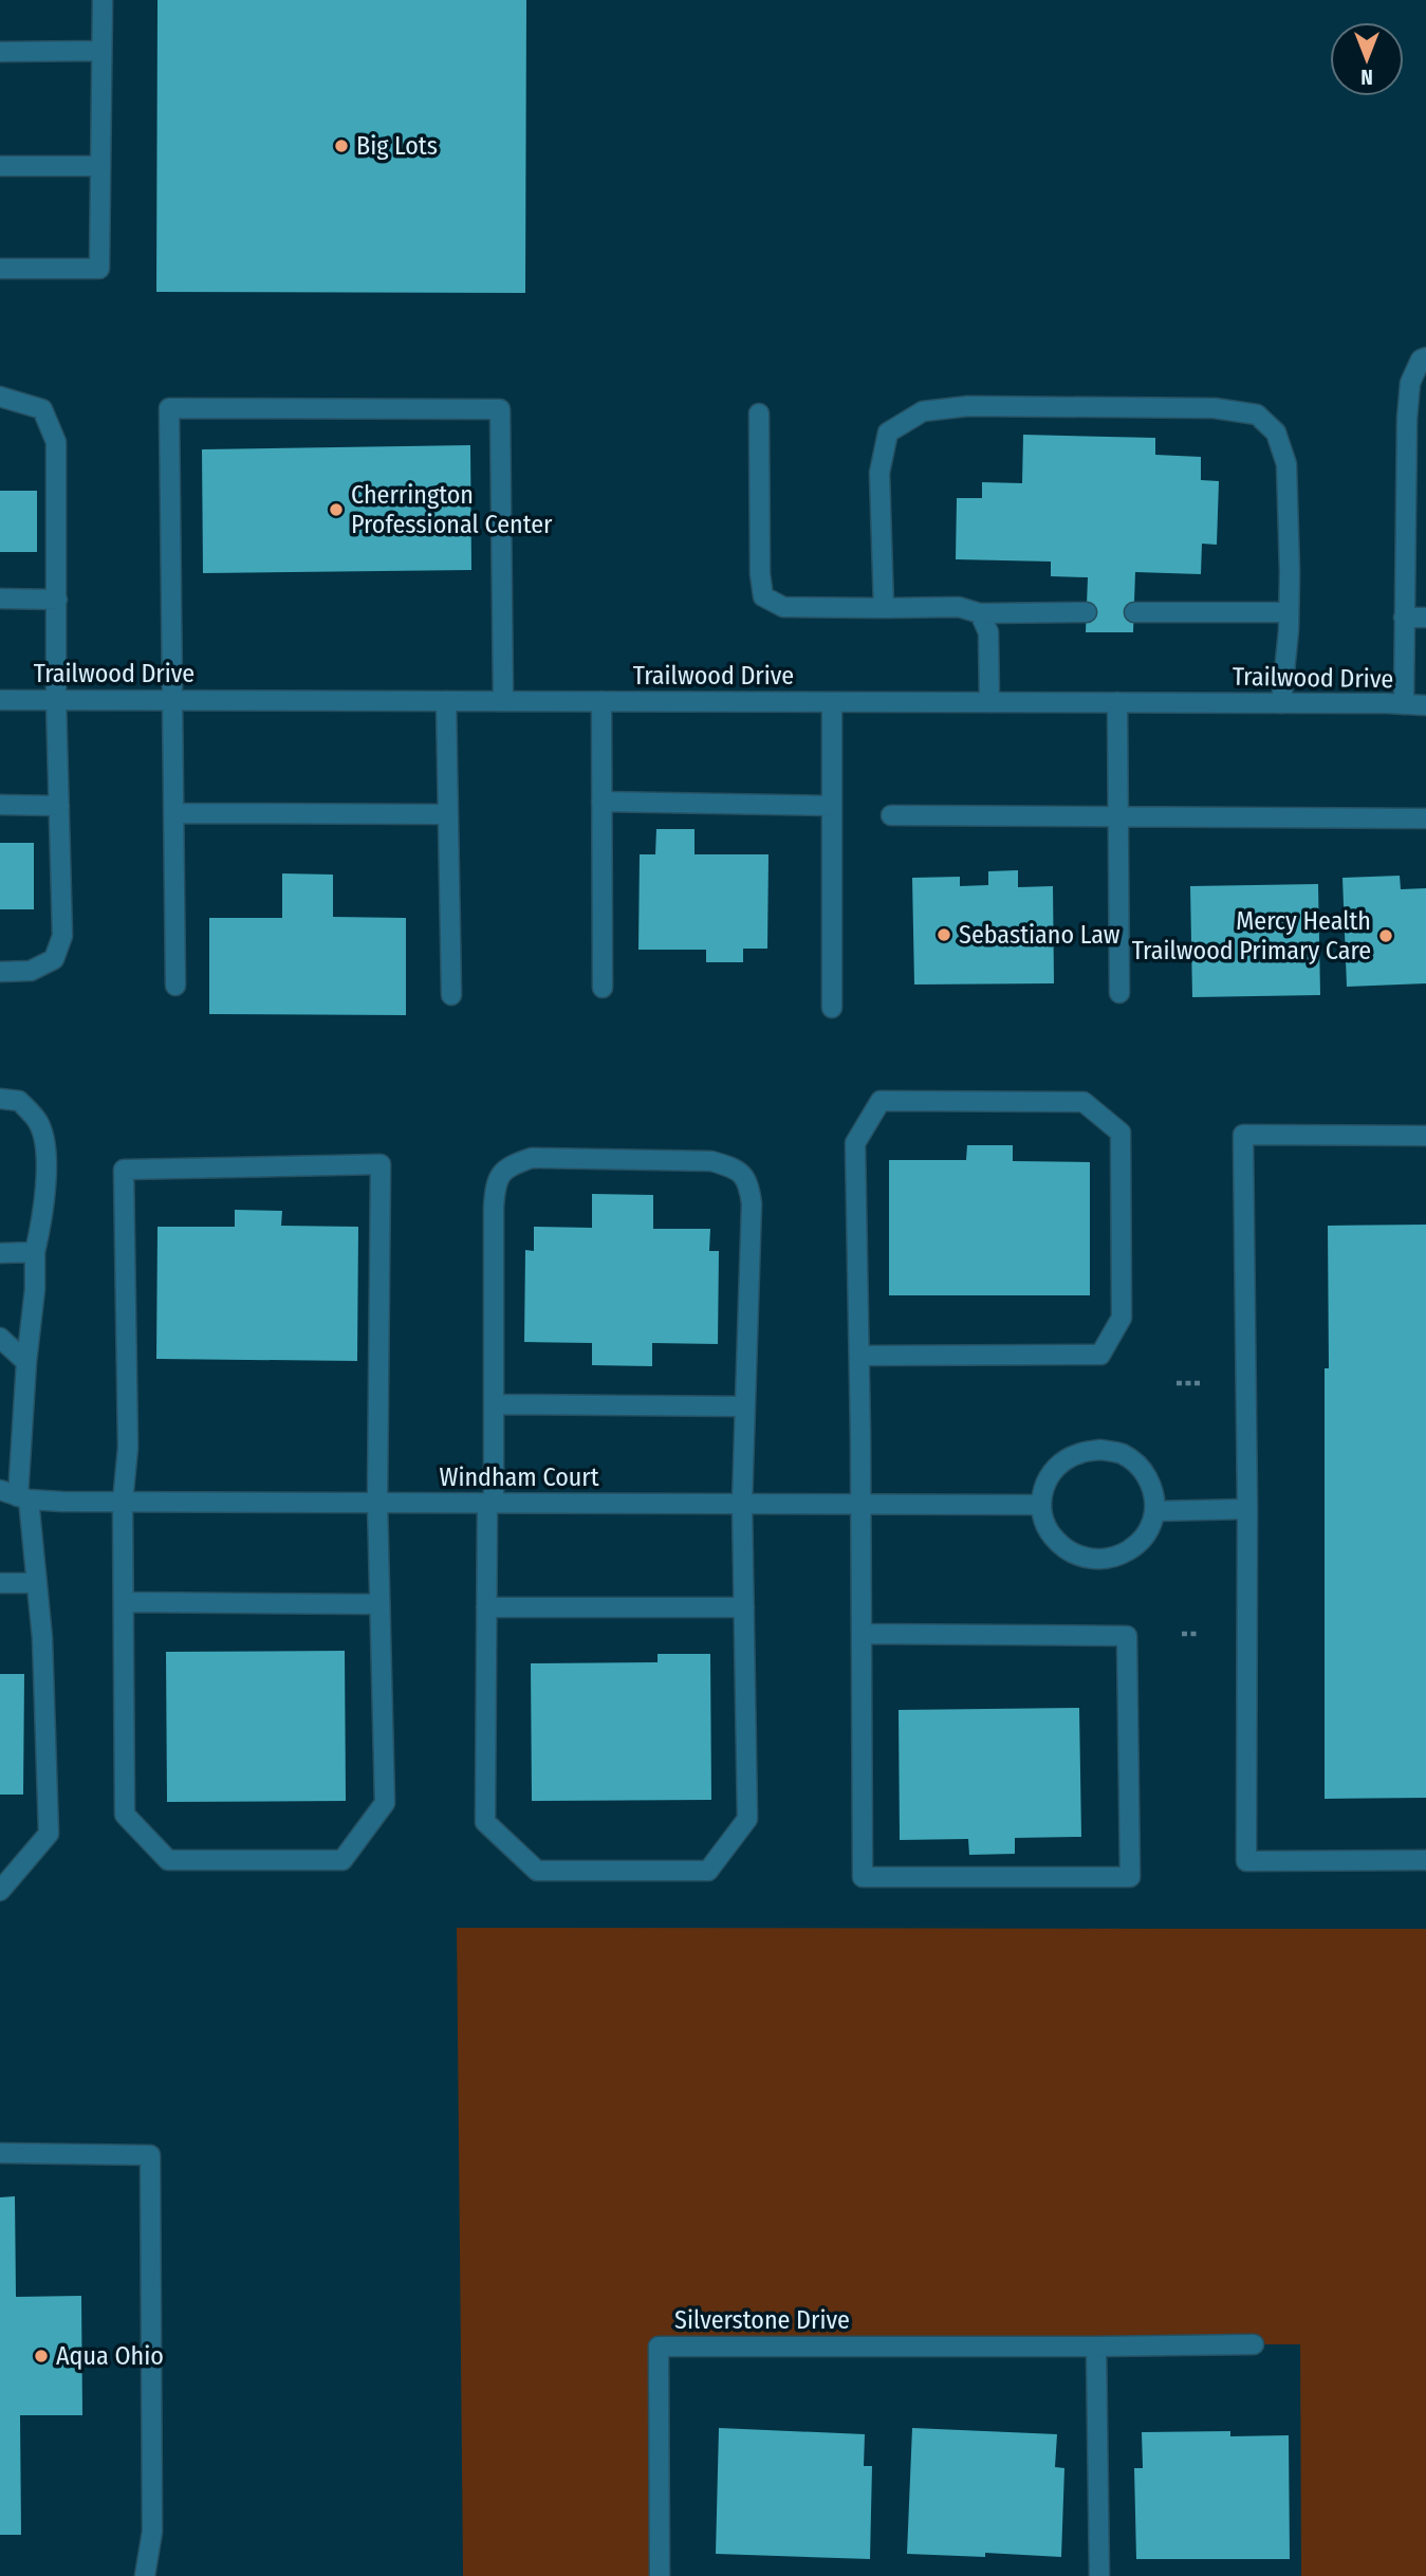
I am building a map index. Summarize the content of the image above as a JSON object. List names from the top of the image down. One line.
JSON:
{"streets":{"street":["Trailwood Drive","Windham Court","Silverstone Drive"]},"places":["Big Lots","Cherrington Professional Center","Sebastiano Law","Mercy Health Trailwood Primary Care","Aqua Ohio"],"north":"bottom"}
